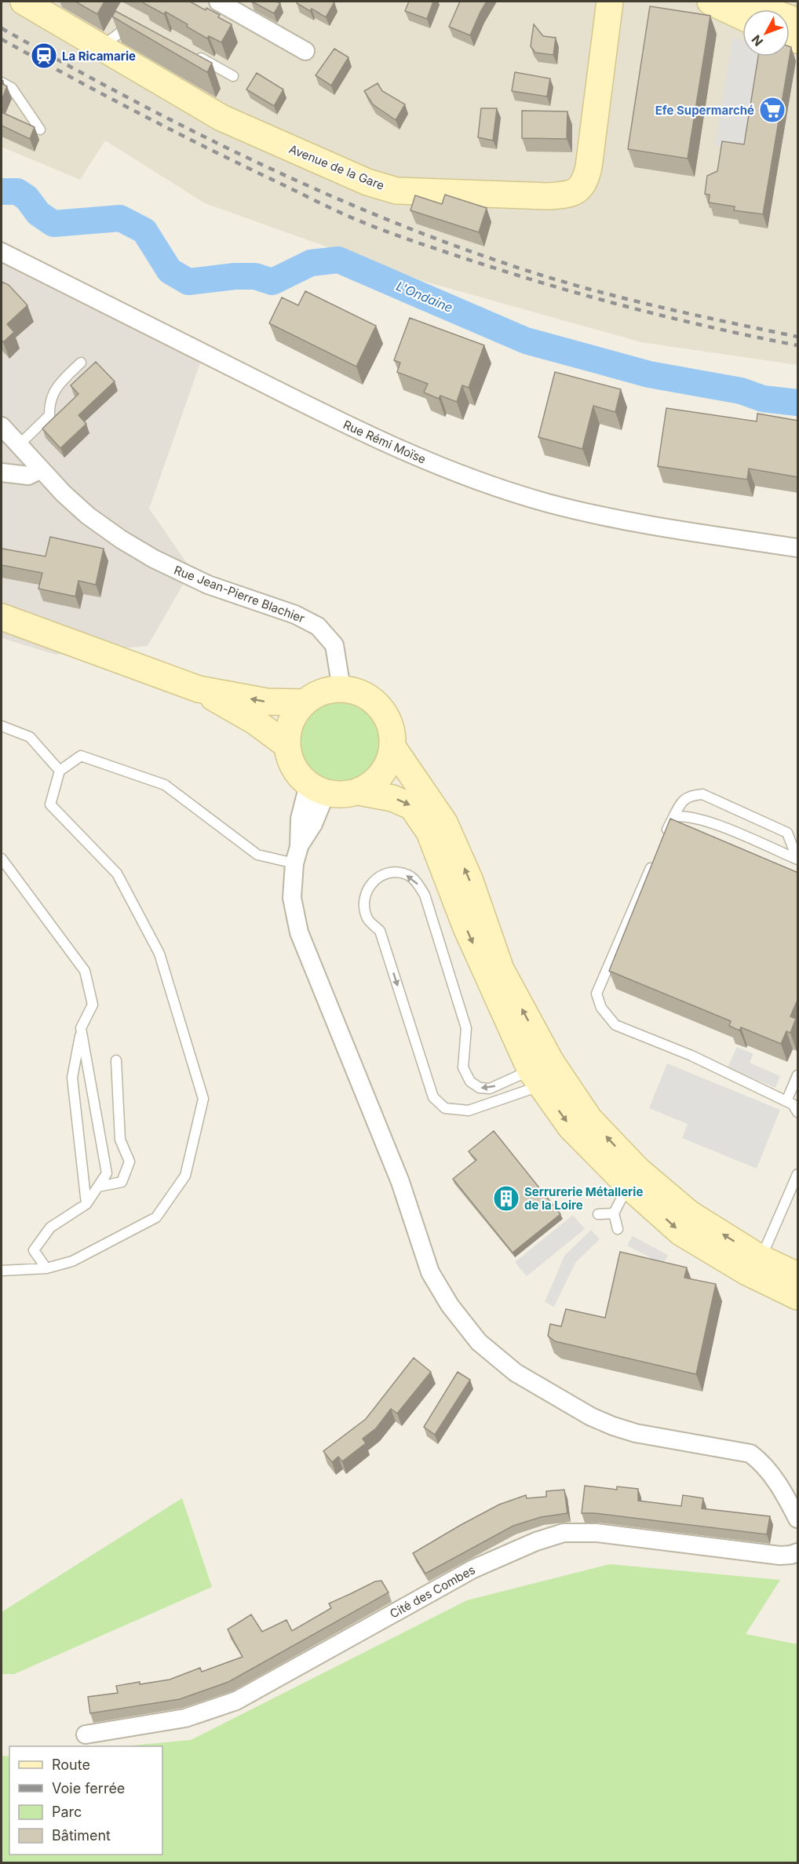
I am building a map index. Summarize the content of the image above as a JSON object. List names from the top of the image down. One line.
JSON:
{"streets":{"main road":["Avenue de la Gare"],"street":["Rue Rémi Moïse","Rue Jean-Pierre Blachier","Cité des Combes"]},"water":["L'Ondaine"],"places":{"station":["La Ricamarie"],"supermarket":["Efe Supermarché"],"building":["Serrurerie Métallerie de la Loire"]},"legend":["Route","Voie ferrée","Parc","Bâtiment"],"north":"bottom left"}
